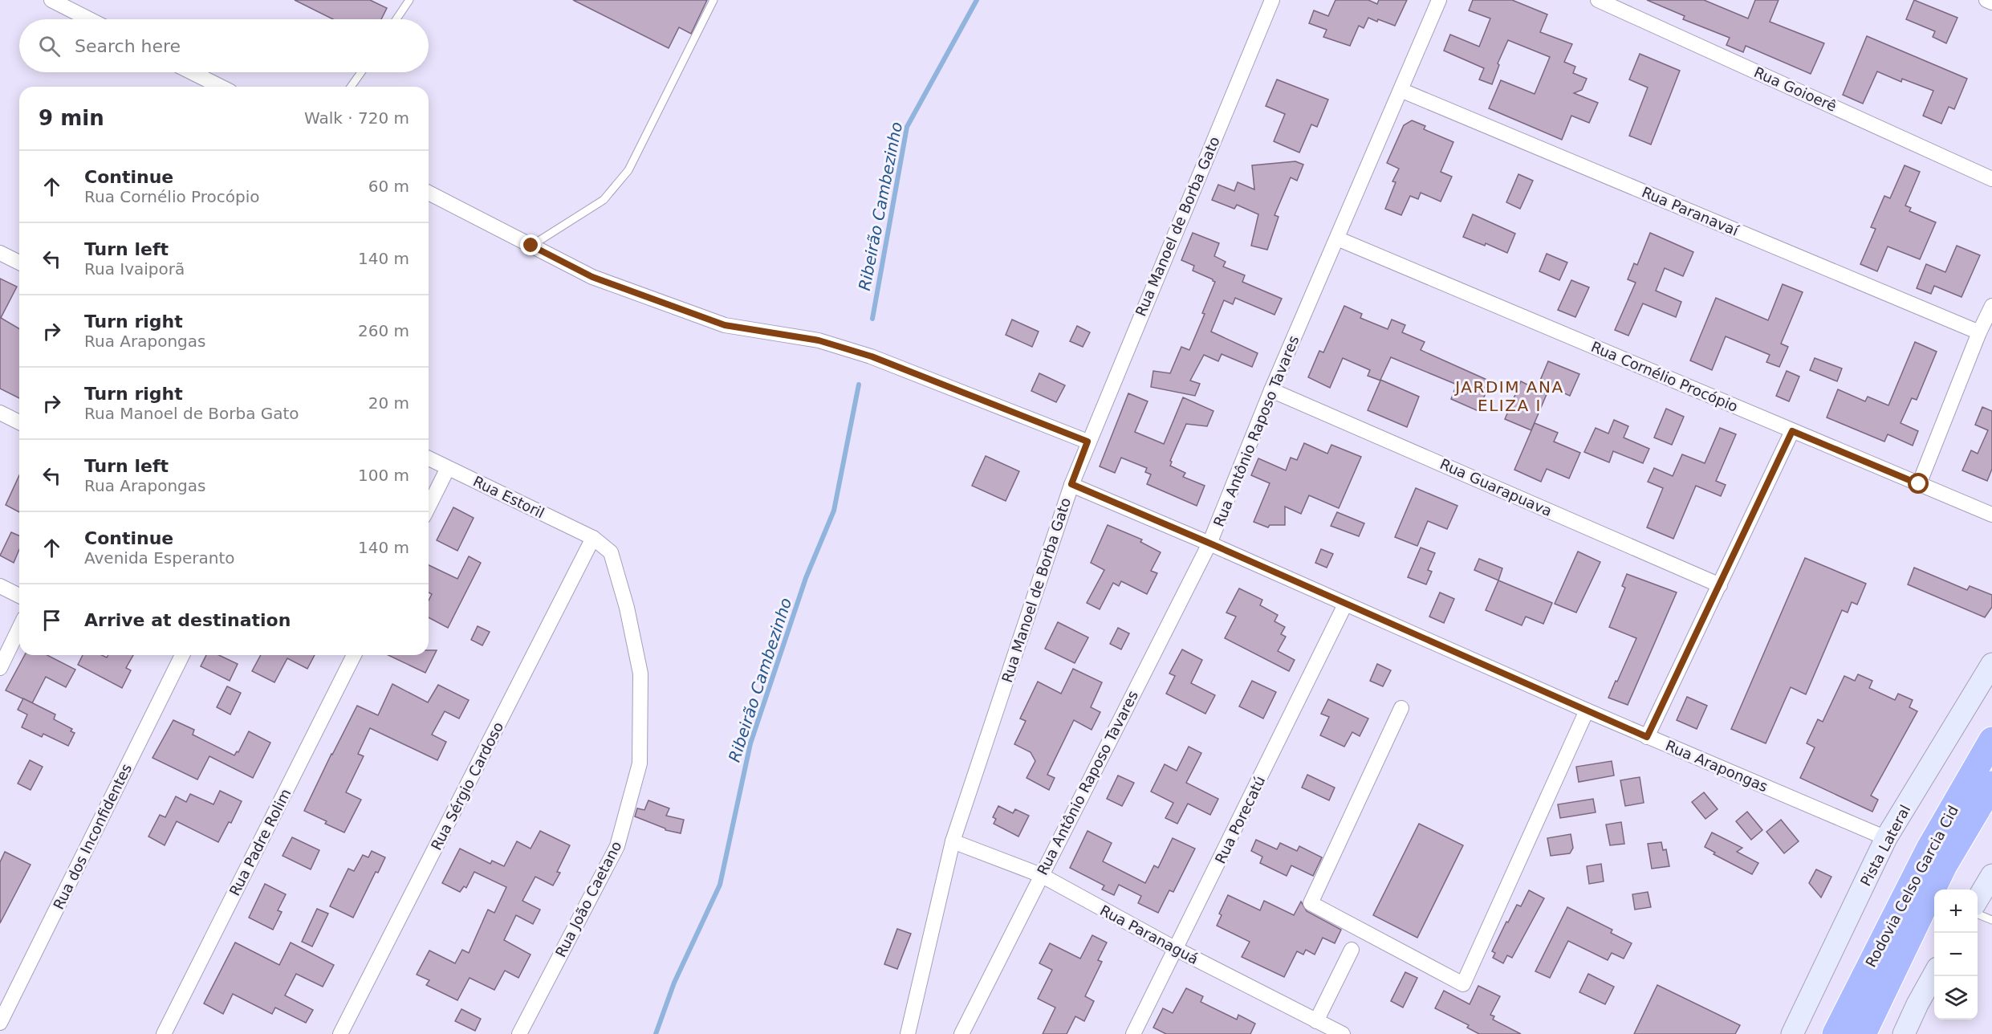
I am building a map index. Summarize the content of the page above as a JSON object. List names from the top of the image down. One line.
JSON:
{"streets":{"highway":["Rodovia Celso Garcia Cid"],"street":["Rua Goioerê","Rua Paranavaí","Rua Manoel de Borba Gato","Rua Cornélio Procópio","Rua Antônio Raposo Tavares","Rua Guarapuava","Rua Estoril","Rua Arapongas","Rua Sérgio Cardoso","Rua Porecatú","Rua dos Inconfidentes","Rua Padre Rolim","Pista Lateral","Rua João Caetano","Rua Paranaguá"]},"crossings":[["Rua Paranavaí","Rua Antônio Raposo Tavares"],["Rua Manoel de Borba Gato","Rua Arapongas"],["Rua Manoel de Borba Gato","Rua Paranaguá"],["Rua Cornélio Procópio","Rua Antônio Raposo Tavares"],["Rua Antônio Raposo Tavares","Rua Guarapuava"],["Rua Antônio Raposo Tavares","Rua Arapongas"],["Rua Antônio Raposo Tavares","Rua Paranaguá"],["Rua Estoril","Rua Sérgio Cardoso"],["Rua Estoril","Rua João Caetano"],["Rua Arapongas","Rua Porecatú"],["Rua Arapongas","Pista Lateral"],["Rua Sérgio Cardoso","Rua João Caetano"],["Rua Porecatú","Rua Paranaguá"]],"districts":["JARDIM ANA ELIZA I"],"water":["Ribeirão Cambezinho"],"page":{"search":"Search here","heading":["9 min","Walk · 720 m"],"list":[["Continue","Rua Cornélio Procópio","60 m"],["Turn left","Rua Ivaiporã","140 m"],["Turn right","Rua Arapongas","260 m"],["Turn right","Rua Manoel de Borba Gato","20 m"],["Turn left","Rua Arapongas","100 m"],["Continue","Avenida Esperanto","140 m"],"Arrive at destination"],"map_buttons":["+","−"]}}
